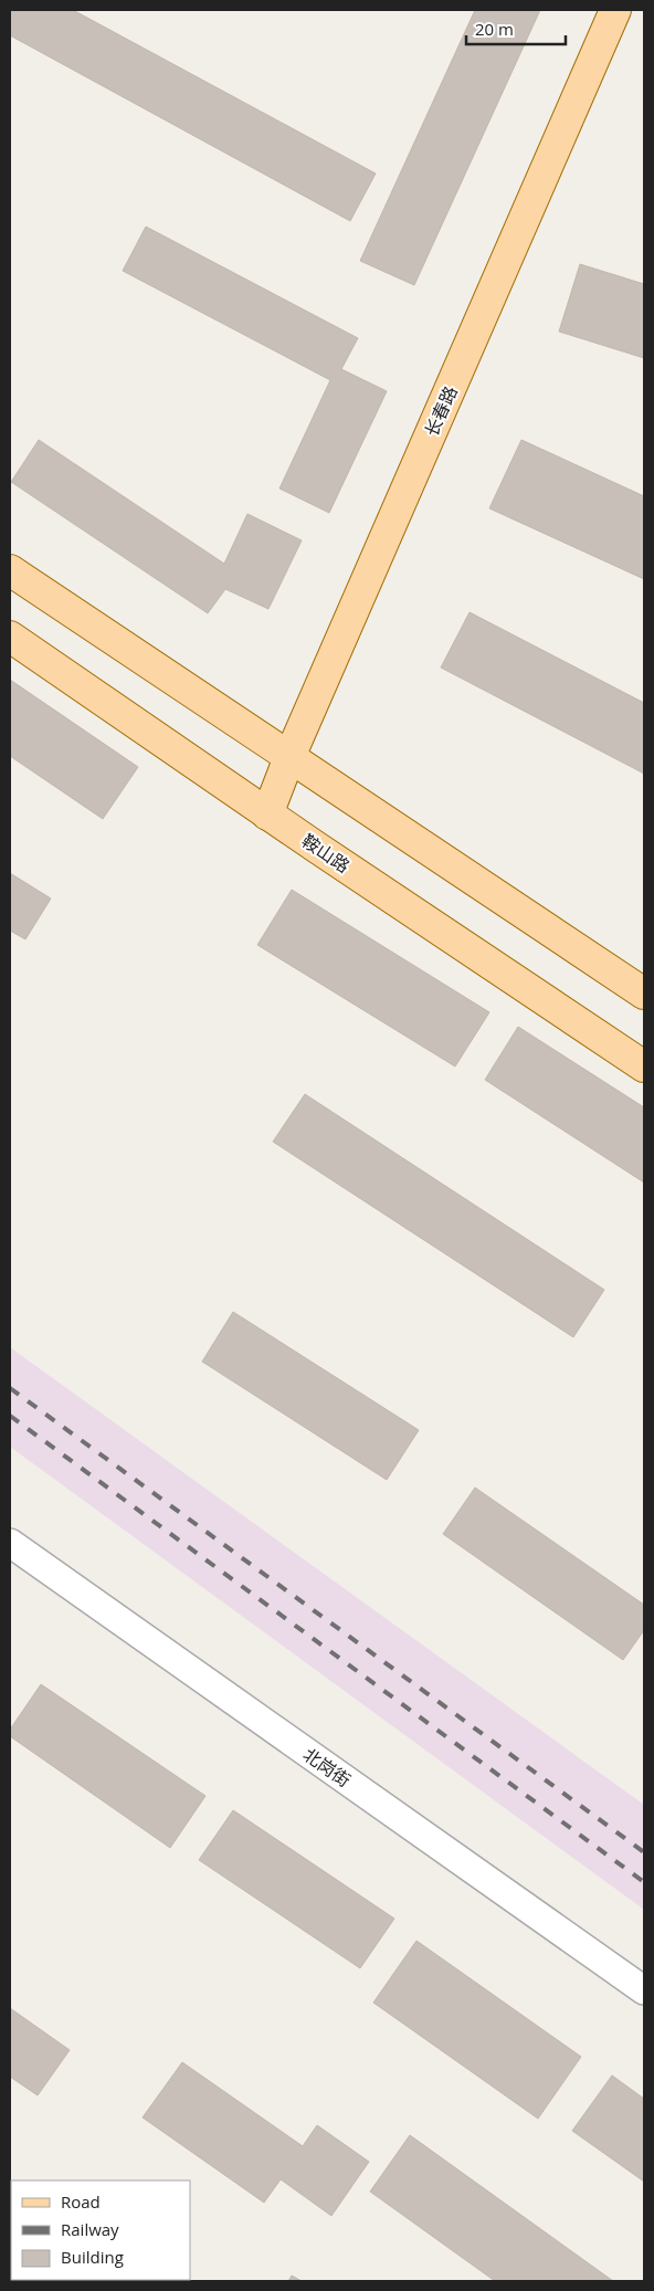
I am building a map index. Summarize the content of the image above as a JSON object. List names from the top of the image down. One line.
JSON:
{"streets":{"main road":["长春路","鞍山路"],"street":["北岗街"]},"crossings":[["长春路","鞍山路"]],"legend":["Road","Railway","Building"],"scale_bar":"20 m"}
